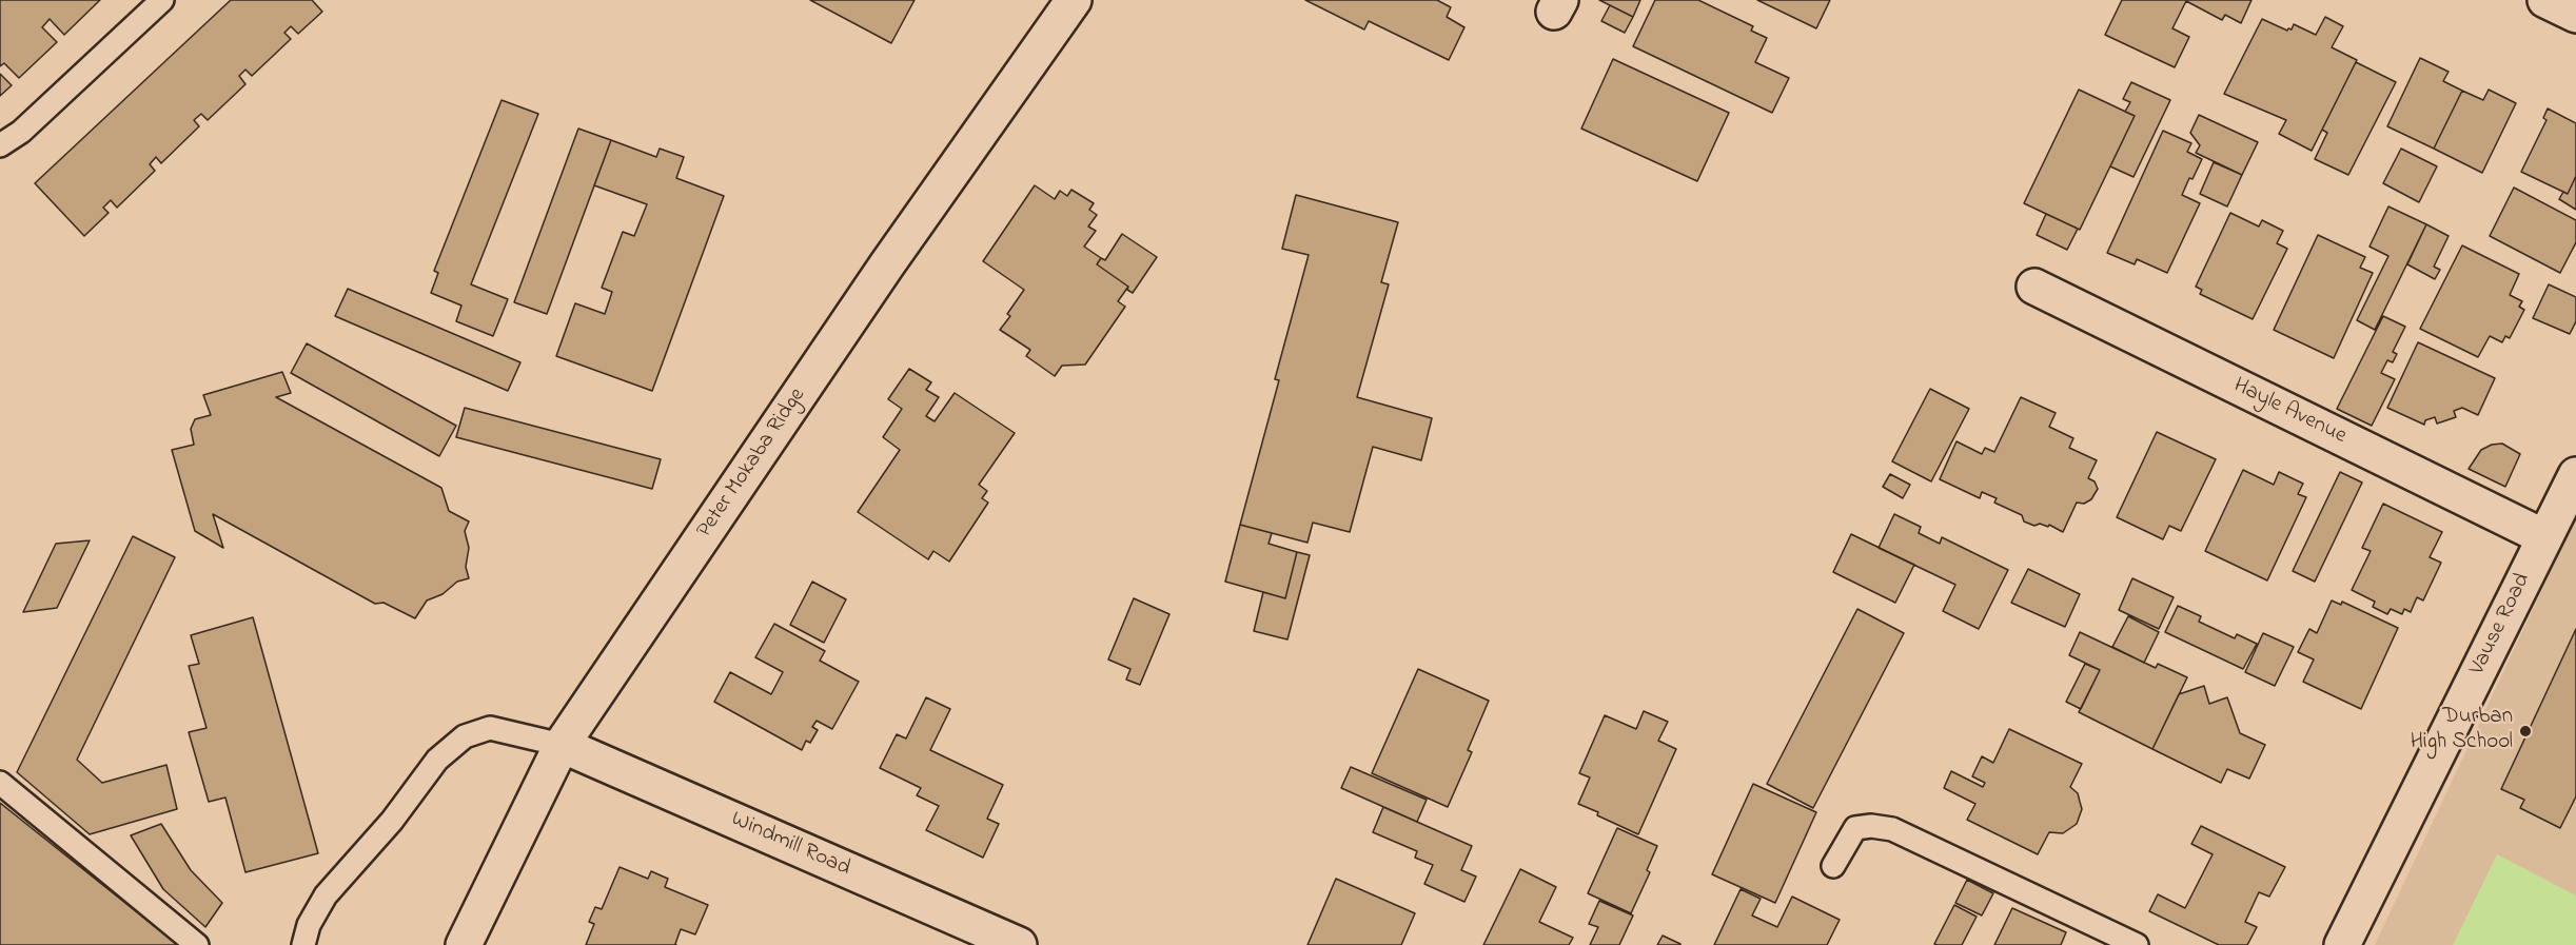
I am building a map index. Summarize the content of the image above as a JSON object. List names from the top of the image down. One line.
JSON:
{"streets":{"street":["Hayle Avenue","Peter Mokaba Ridge","Vause Road","Windmill Road"]},"crossings":[["Hayle Avenue","Vause Road"],["Peter Mokaba Ridge","Windmill Road"]],"places":["Durban High School"]}
